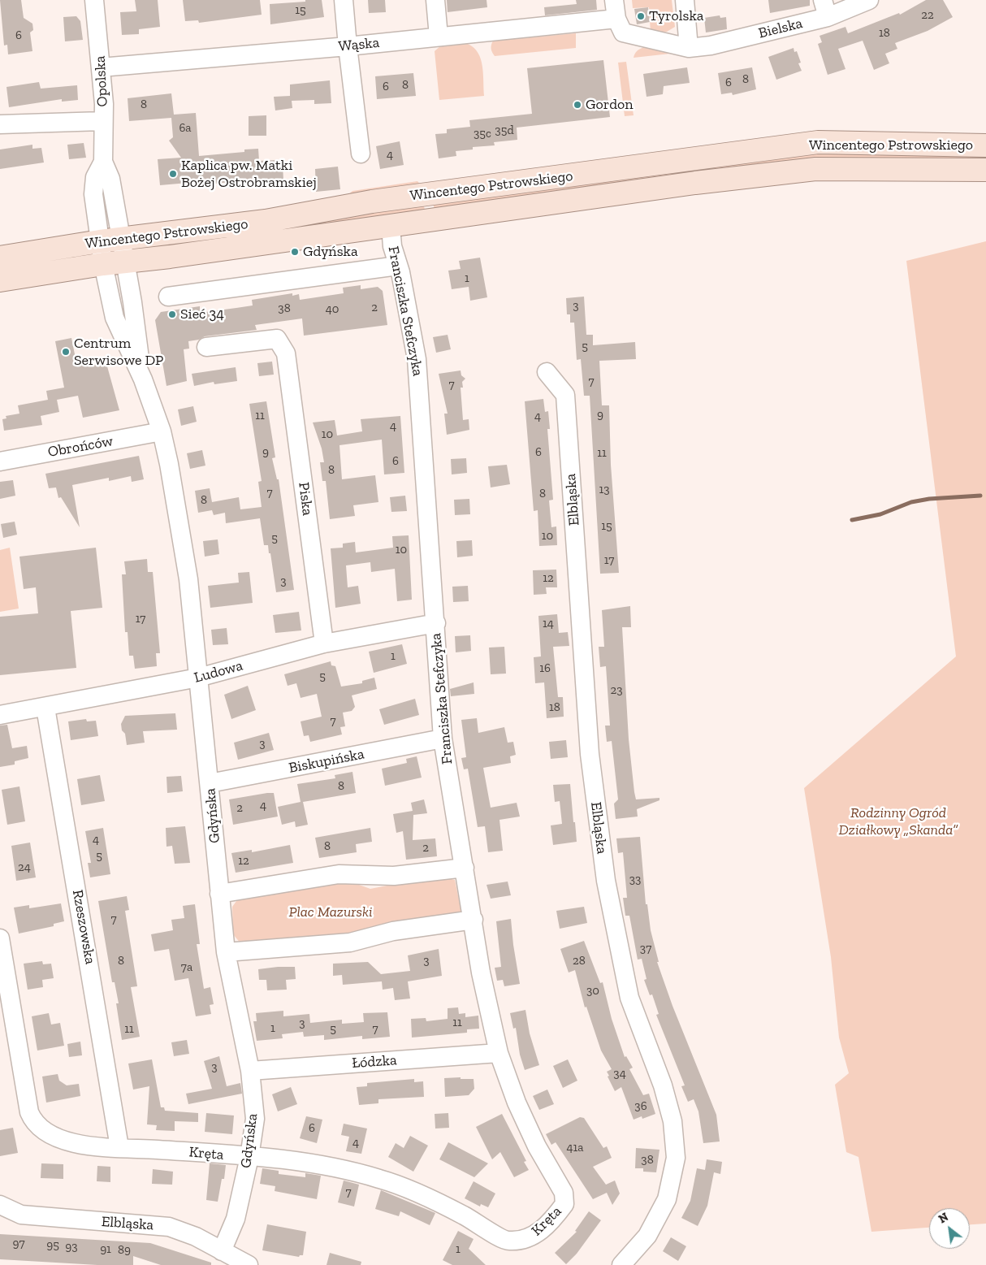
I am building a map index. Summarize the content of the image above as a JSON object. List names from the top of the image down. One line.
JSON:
{"streets":{"main road":["Wincentego Pstrowskiego"],"street":["Bielska","Wąska","Opolska","Franciszka Stefczyka","Obrońców","Piska","Elbląska","Ludowa","Biskupińska","Gdyńska","Rzeszowska","Łódzka","Kręta"]},"crossings":[["Wąska","Opolska"],["Opolska","Wincentego Pstrowskiego"],["Opolska","Gdyńska"],["Wincentego Pstrowskiego","Franciszka Stefczyka"],["Wincentego Pstrowskiego","Gdyńska"],["Franciszka Stefczyka","Ludowa"],["Franciszka Stefczyka","Biskupińska"],["Franciszka Stefczyka","Łódzka"],["Franciszka Stefczyka","Kręta"],["Obrońców","Gdyńska"],["Piska","Ludowa"],["Elbląska","Gdyńska"],["Ludowa","Gdyńska"],["Ludowa","Rzeszowska"],["Biskupińska","Gdyńska"],["Gdyńska","Łódzka"],["Gdyńska","Kręta"],["Rzeszowska","Kręta"]],"parks":["Rodzinny Ogród Działkowy „Skanda”","Plac Mazurski"],"places":["Tyrolska","Gordon","Kaplica pw. Matki Bożej Ostrobramskiej","Gdyńska","Sieć 34","Centrum Serwisowe DP"],"house_numbers":["15","22","18","6","8","6","8","6","8","6a","35d","35c","4","1","3","2","38","40","5","7","7","9","11","4","4","10","9","6","11","6","8","13","7","8","8","15","10","5","10","17","12","3","17","14","1","16","5","23","18","7","3","8","4","2","4","8","2","5","12","24","33","7","37","8","3","28","7a","30","11","3","1","11","5","7","3","34","36","6","4","41a","38","7","97","95","93","91","1","89"],"north":"top left"}
